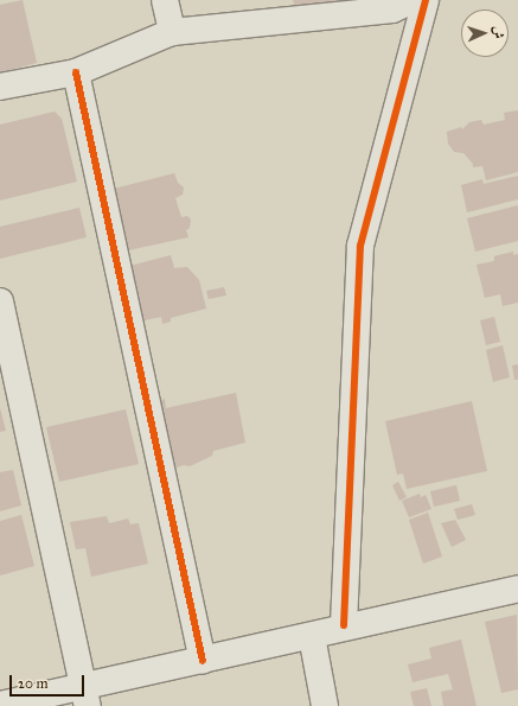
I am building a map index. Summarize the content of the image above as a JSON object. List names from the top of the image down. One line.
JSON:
{"scale_bar":"20 m","north":"right"}
